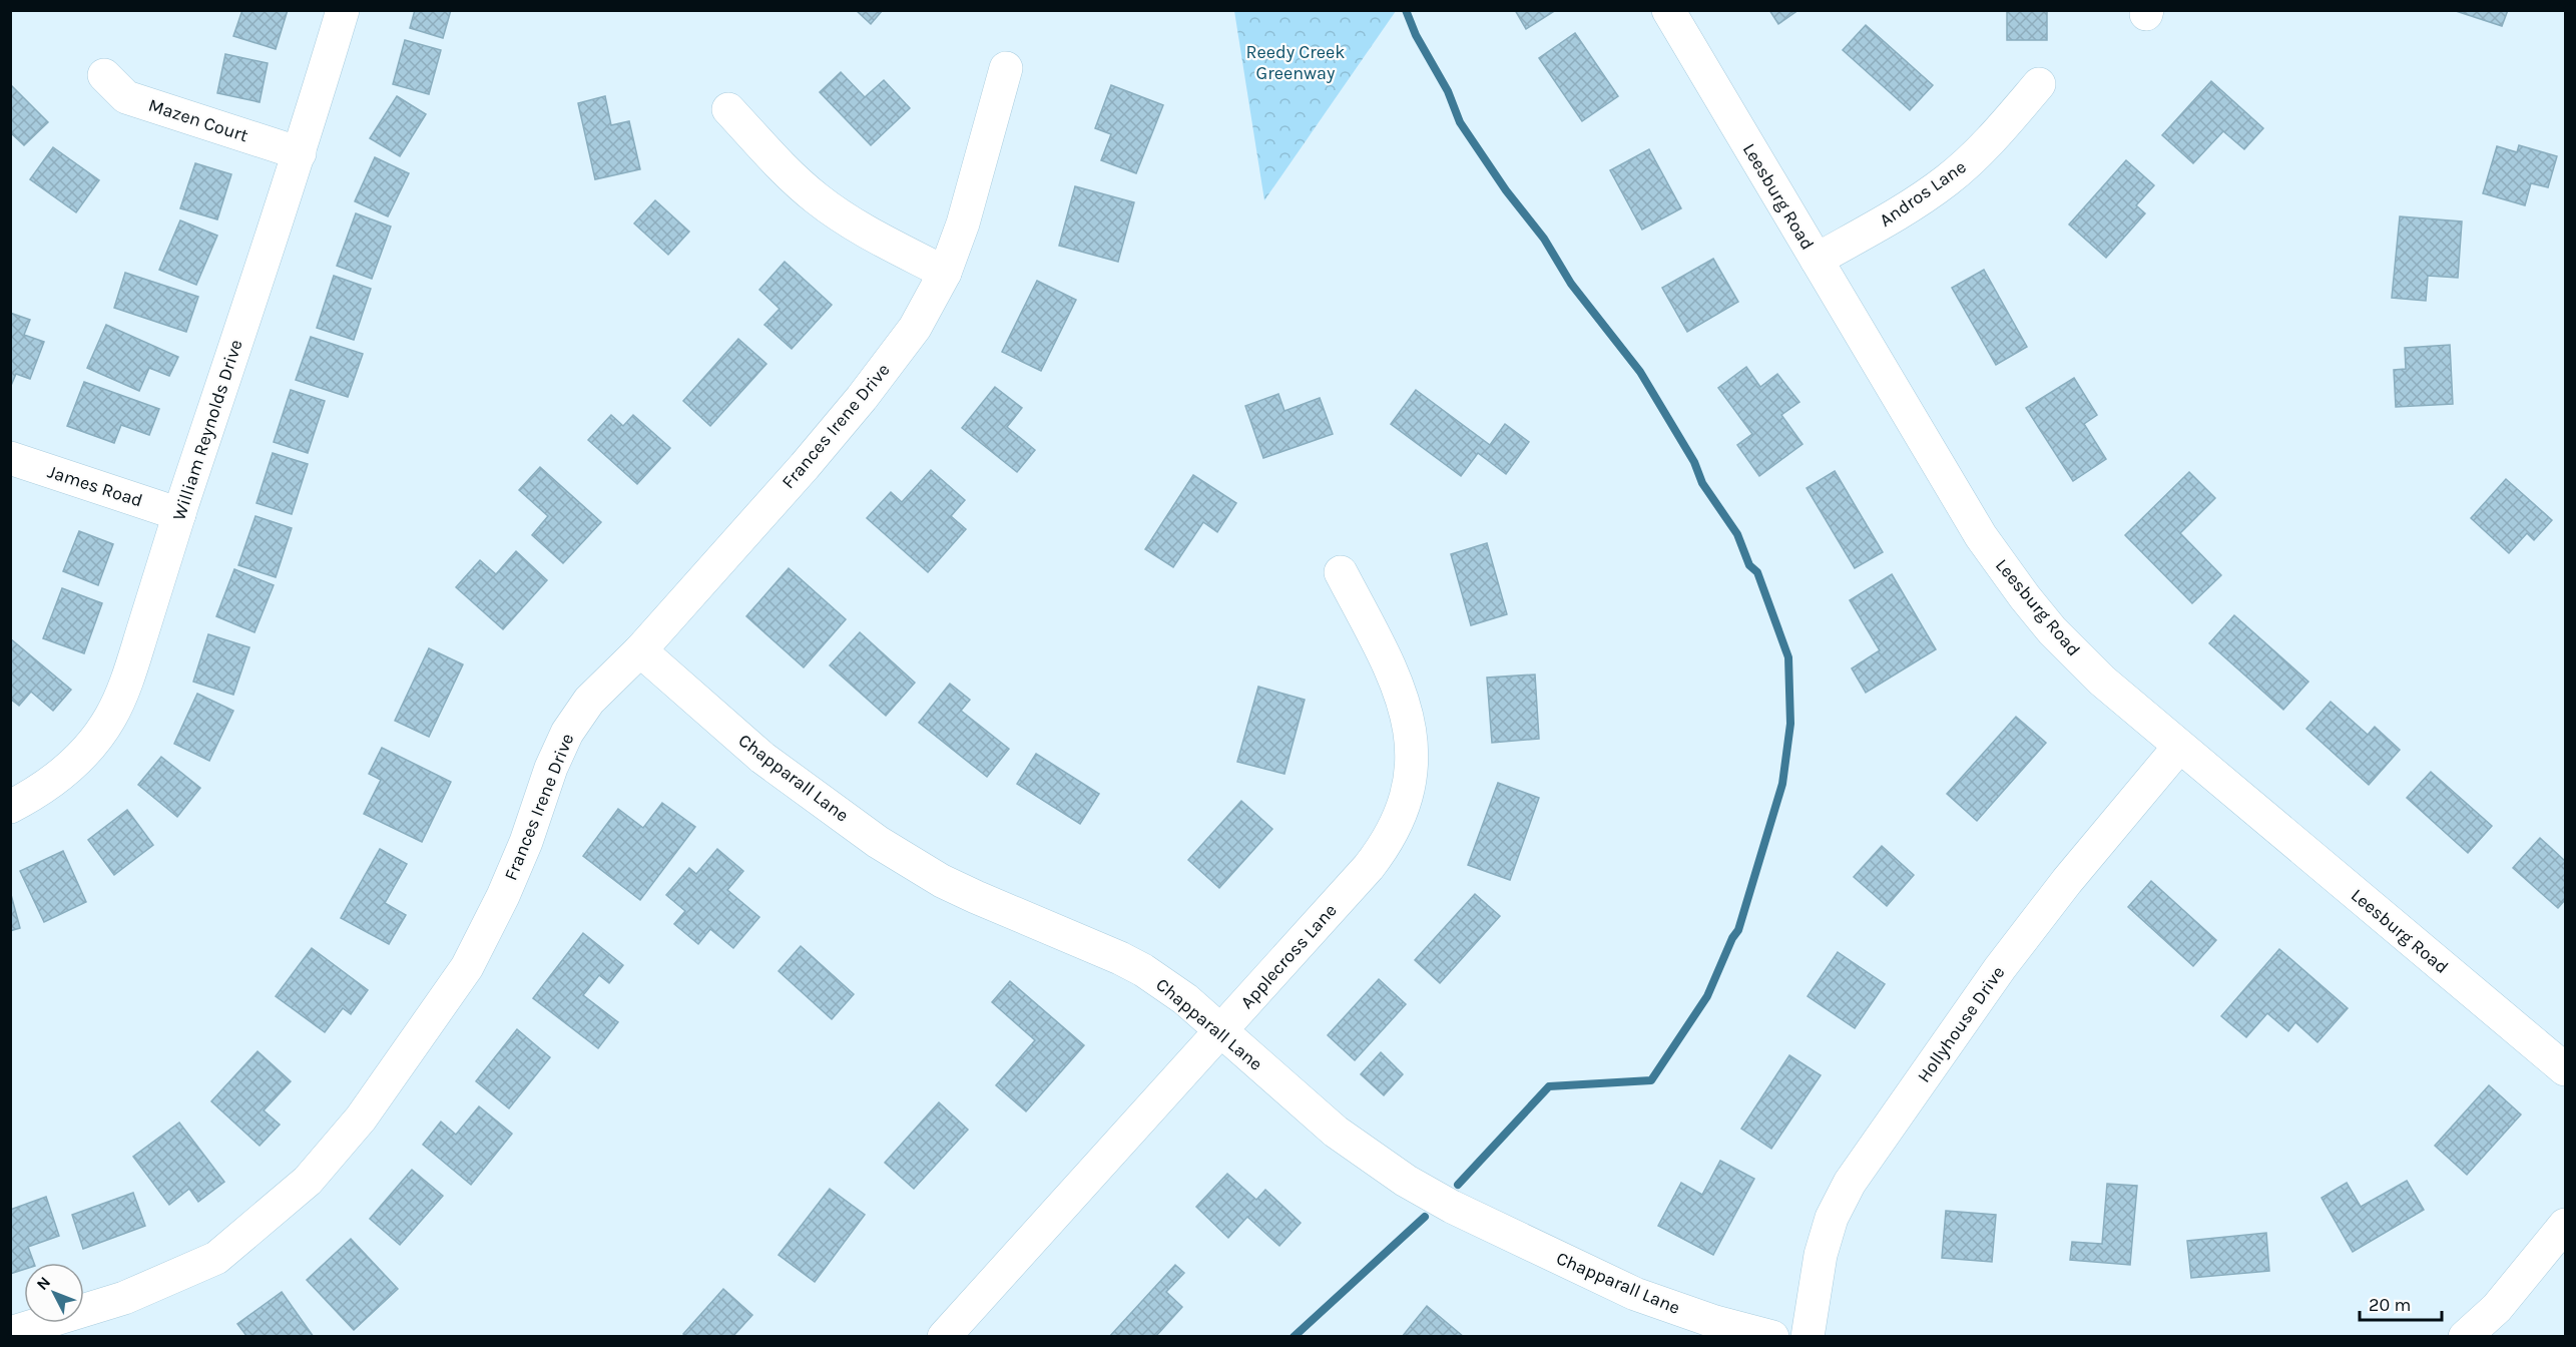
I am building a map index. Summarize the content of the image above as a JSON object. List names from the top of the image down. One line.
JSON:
{"streets":{"street":["Mazen Court","Andros Lane","Leesburg Road","Frances Irene Drive","William Reynolds Drive","James Road","Chapparall Lane","Applecross Lane","Hollyhouse Drive"]},"crossings":[["Mazen Court","William Reynolds Drive"],["Andros Lane","Leesburg Road"],["Leesburg Road","Hollyhouse Drive"],["Frances Irene Drive","Chapparall Lane"],["William Reynolds Drive","James Road"],["Chapparall Lane","Applecross Lane"]],"parks":["Reedy Creek Greenway"],"scale_bar":"20 m","north":"top left"}
